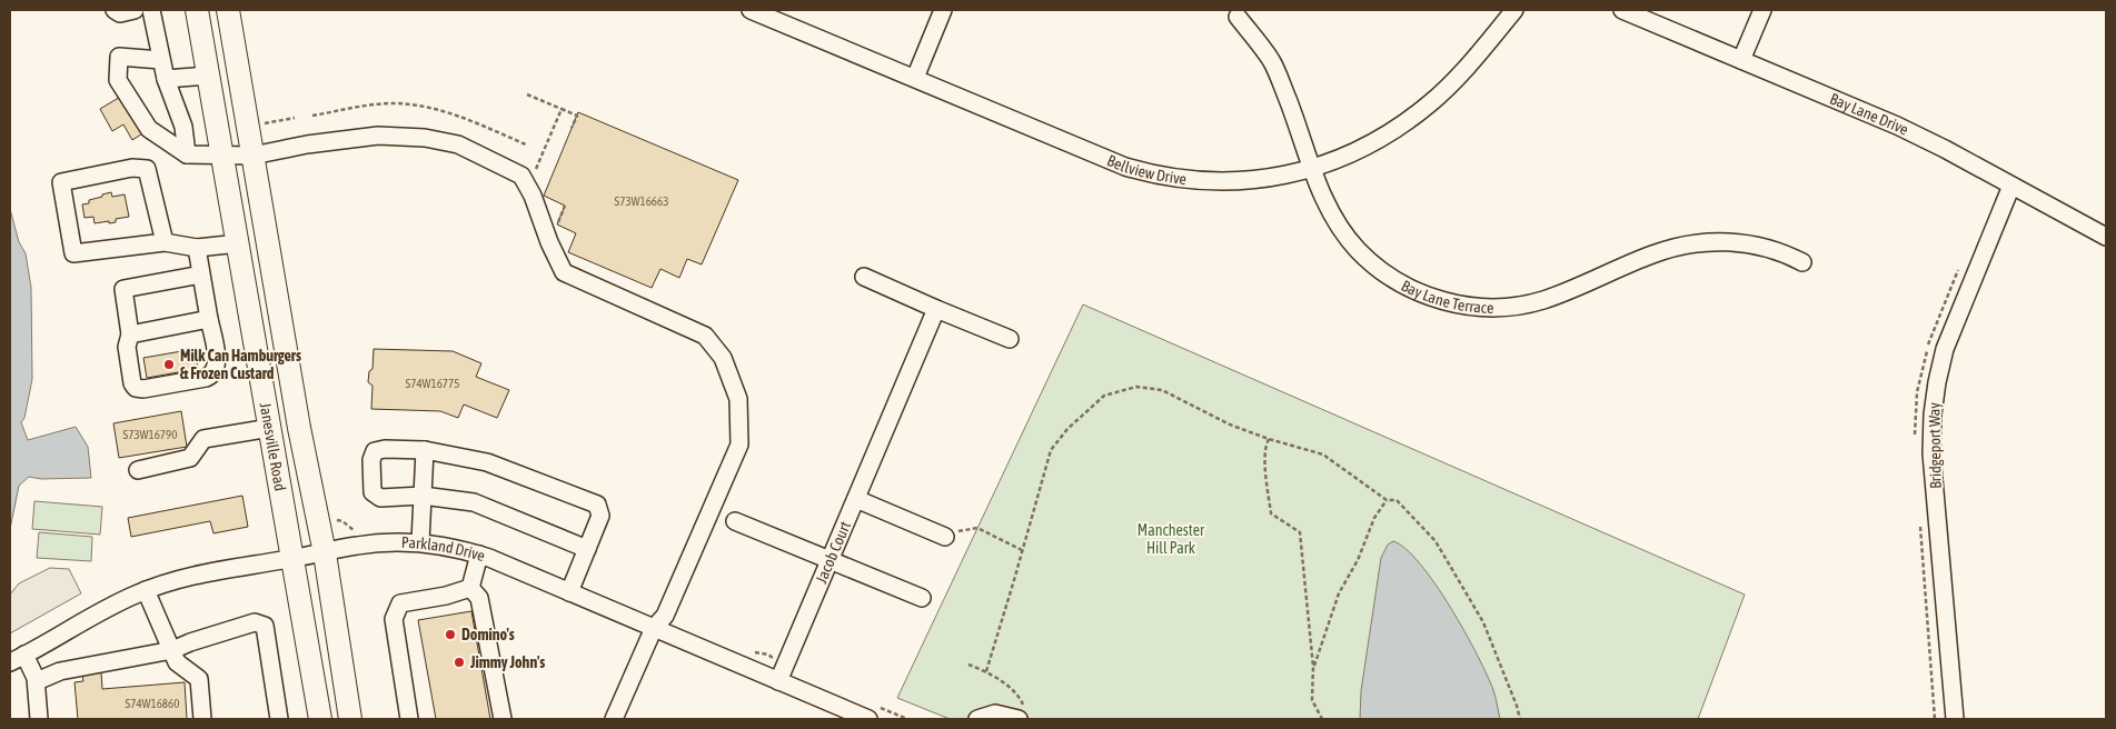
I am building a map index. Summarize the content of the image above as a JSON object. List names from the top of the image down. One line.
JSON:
{"streets":{"main road":["Janesville Road"],"street":["Bay Lane Drive","Bellview Drive","Bay Lane Terrace","Bridgeport Way","Parkland Drive","Jacob Court"]},"crossings":[["Bay Lane Drive","Bridgeport Way"],["Bellview Drive","Bay Lane Terrace"],["Janesville Road","Parkland Drive"],["Parkland Drive","Jacob Court"]],"parks":["Manchester Hill Park"],"places":["Milk Can Hamburgers & Frozen Custard","Domino's","Jimmy John's"],"house_numbers":["S73W16663","S74W16775","S73W16790","S74W16860"]}
